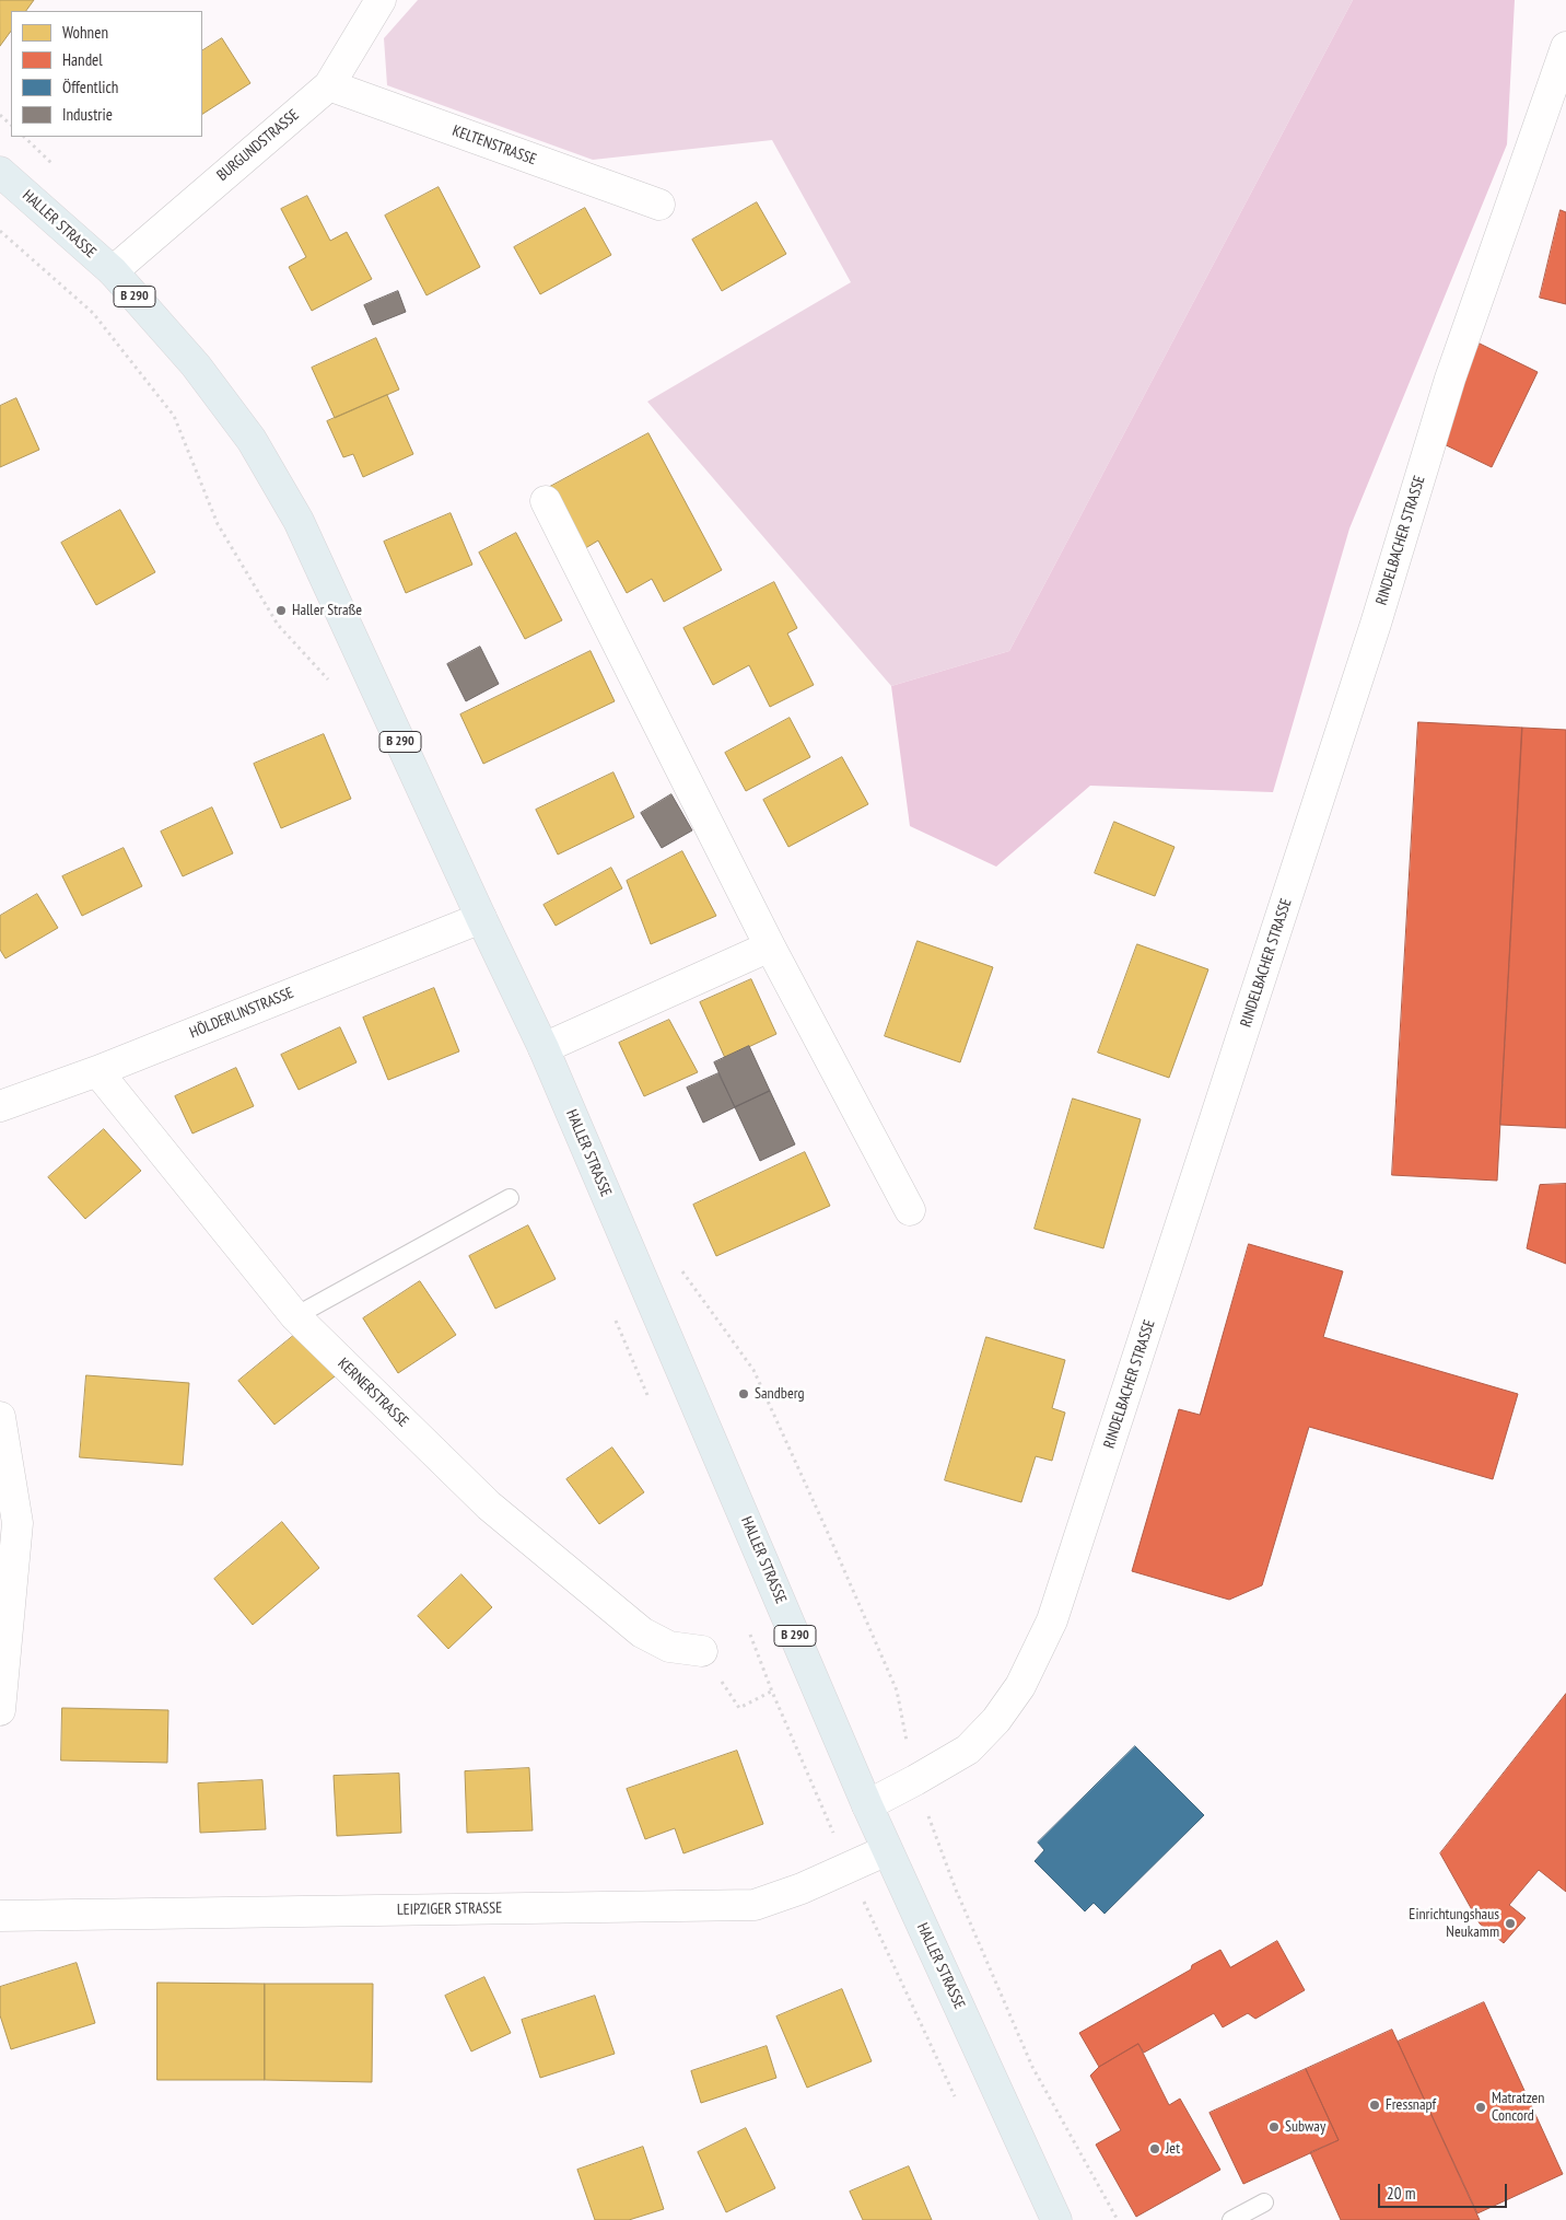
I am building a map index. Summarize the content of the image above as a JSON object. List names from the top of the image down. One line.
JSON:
{"streets":{"main road":["HALLER STRASSE","B 290"],"street":["BURGUNDSTRASSE","KELTENSTRASSE","RINDELBACHER STRASSE","HÖLDERLINSTRASSE","KERNERSTRASSE","LEIPZIGER STRASSE"]},"crossings":[["BURGUNDSTRASSE","KELTENSTRASSE"],["BURGUNDSTRASSE","HALLER STRASSE"],["HALLER STRASSE","RINDELBACHER STRASSE"],["HALLER STRASSE","HÖLDERLINSTRASSE"],["HALLER STRASSE","LEIPZIGER STRASSE"],["HÖLDERLINSTRASSE","KERNERSTRASSE"]],"places":["Haller Straße","Sandberg","Einrichtungshaus Neukamm","Fressnapf","Matratzen Concord","Subway","Jet"],"legend":["Wohnen","Handel","Öffentlich","Industrie"],"scale_bar":"20 m"}
